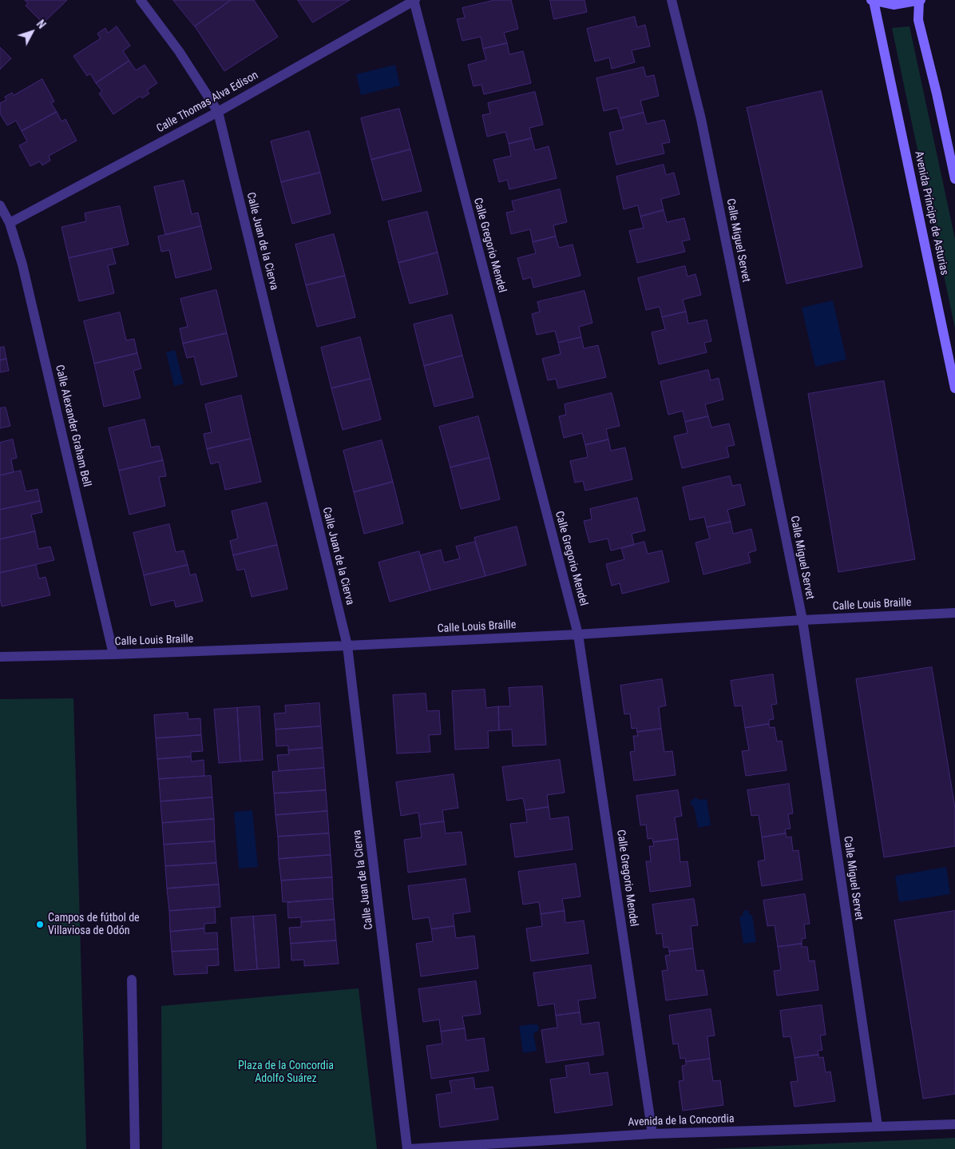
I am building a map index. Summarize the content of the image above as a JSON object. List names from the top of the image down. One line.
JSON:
{"streets":{"street":["Calle Thomas Alva Edison","Avenida Príncipe de Asturias","Calle Miguel Servet","Calle Juan de la Cierva","Calle Gregorio Mendel","Calle Alexander Graham Bell","Calle Louis Braille","Avenida de la Concordia"]},"crossings":[["Calle Thomas Alva Edison","Calle Juan de la Cierva"],["Calle Thomas Alva Edison","Calle Gregorio Mendel"],["Calle Thomas Alva Edison","Calle Alexander Graham Bell"],["Calle Miguel Servet","Calle Louis Braille"],["Calle Miguel Servet","Avenida de la Concordia"],["Calle Juan de la Cierva","Calle Louis Braille"],["Calle Juan de la Cierva","Avenida de la Concordia"],["Calle Gregorio Mendel","Calle Louis Braille"],["Calle Gregorio Mendel","Avenida de la Concordia"],["Calle Alexander Graham Bell","Calle Louis Braille"]],"parks":["Plaza de la Concordia Adolfo Suárez"],"places":["Campos de fútbol de Villaviosa de Odón"],"north":"top right"}
